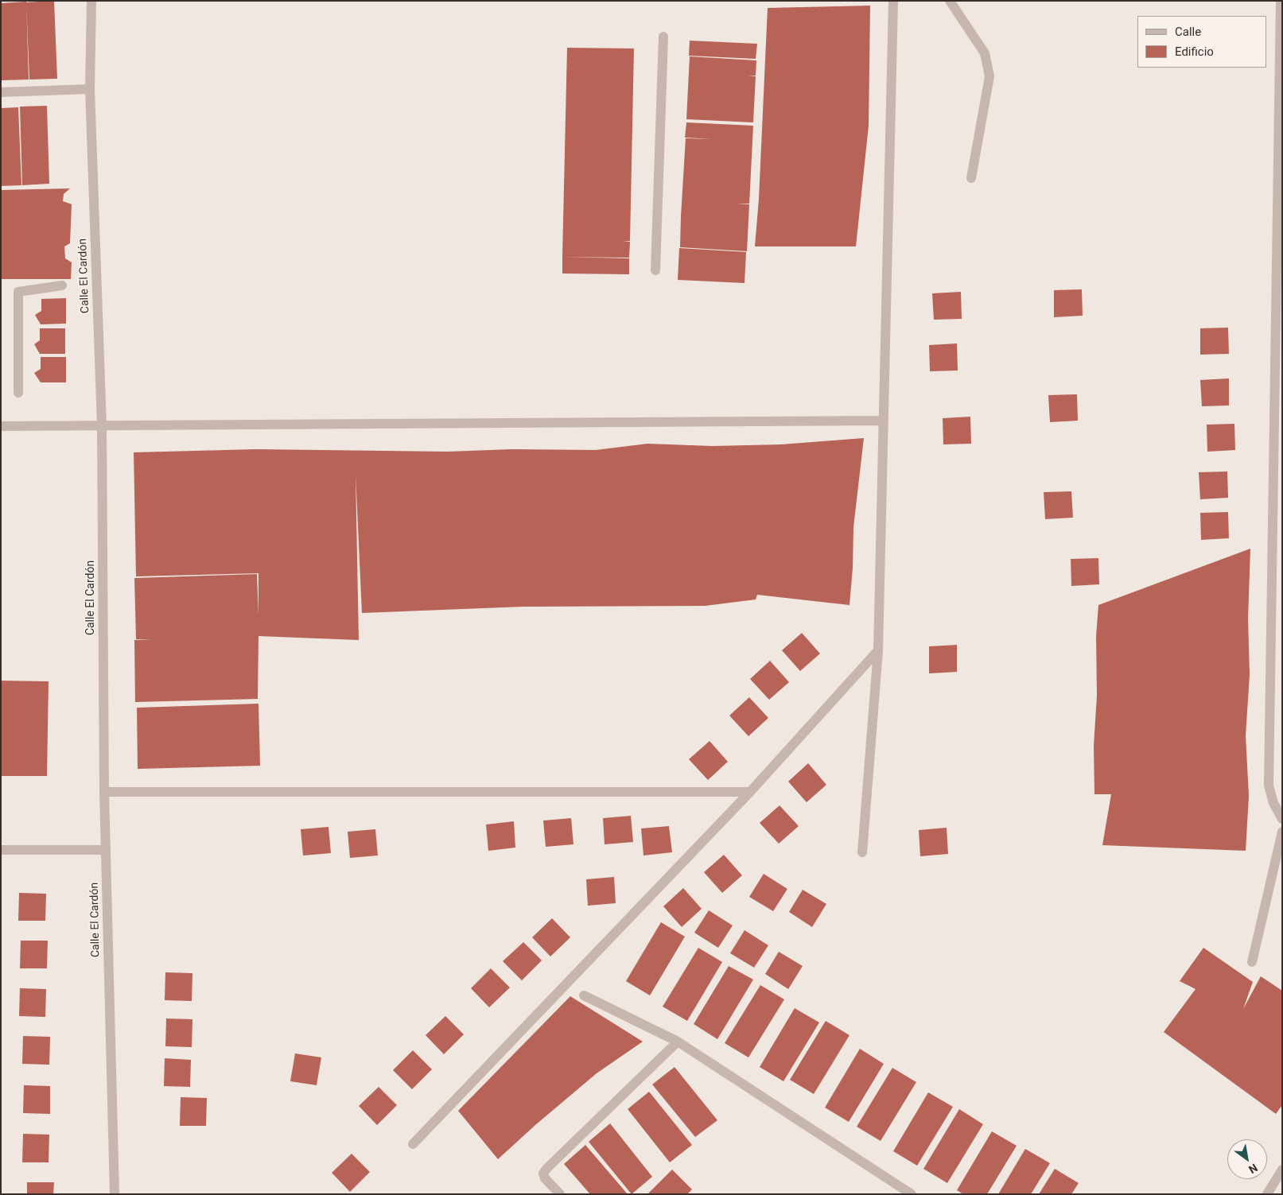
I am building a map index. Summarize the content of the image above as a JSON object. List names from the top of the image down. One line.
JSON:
{"streets":{"street":["Calle El Cardón"]},"legend":["Calle","Edificio"],"north":"bottom right"}
